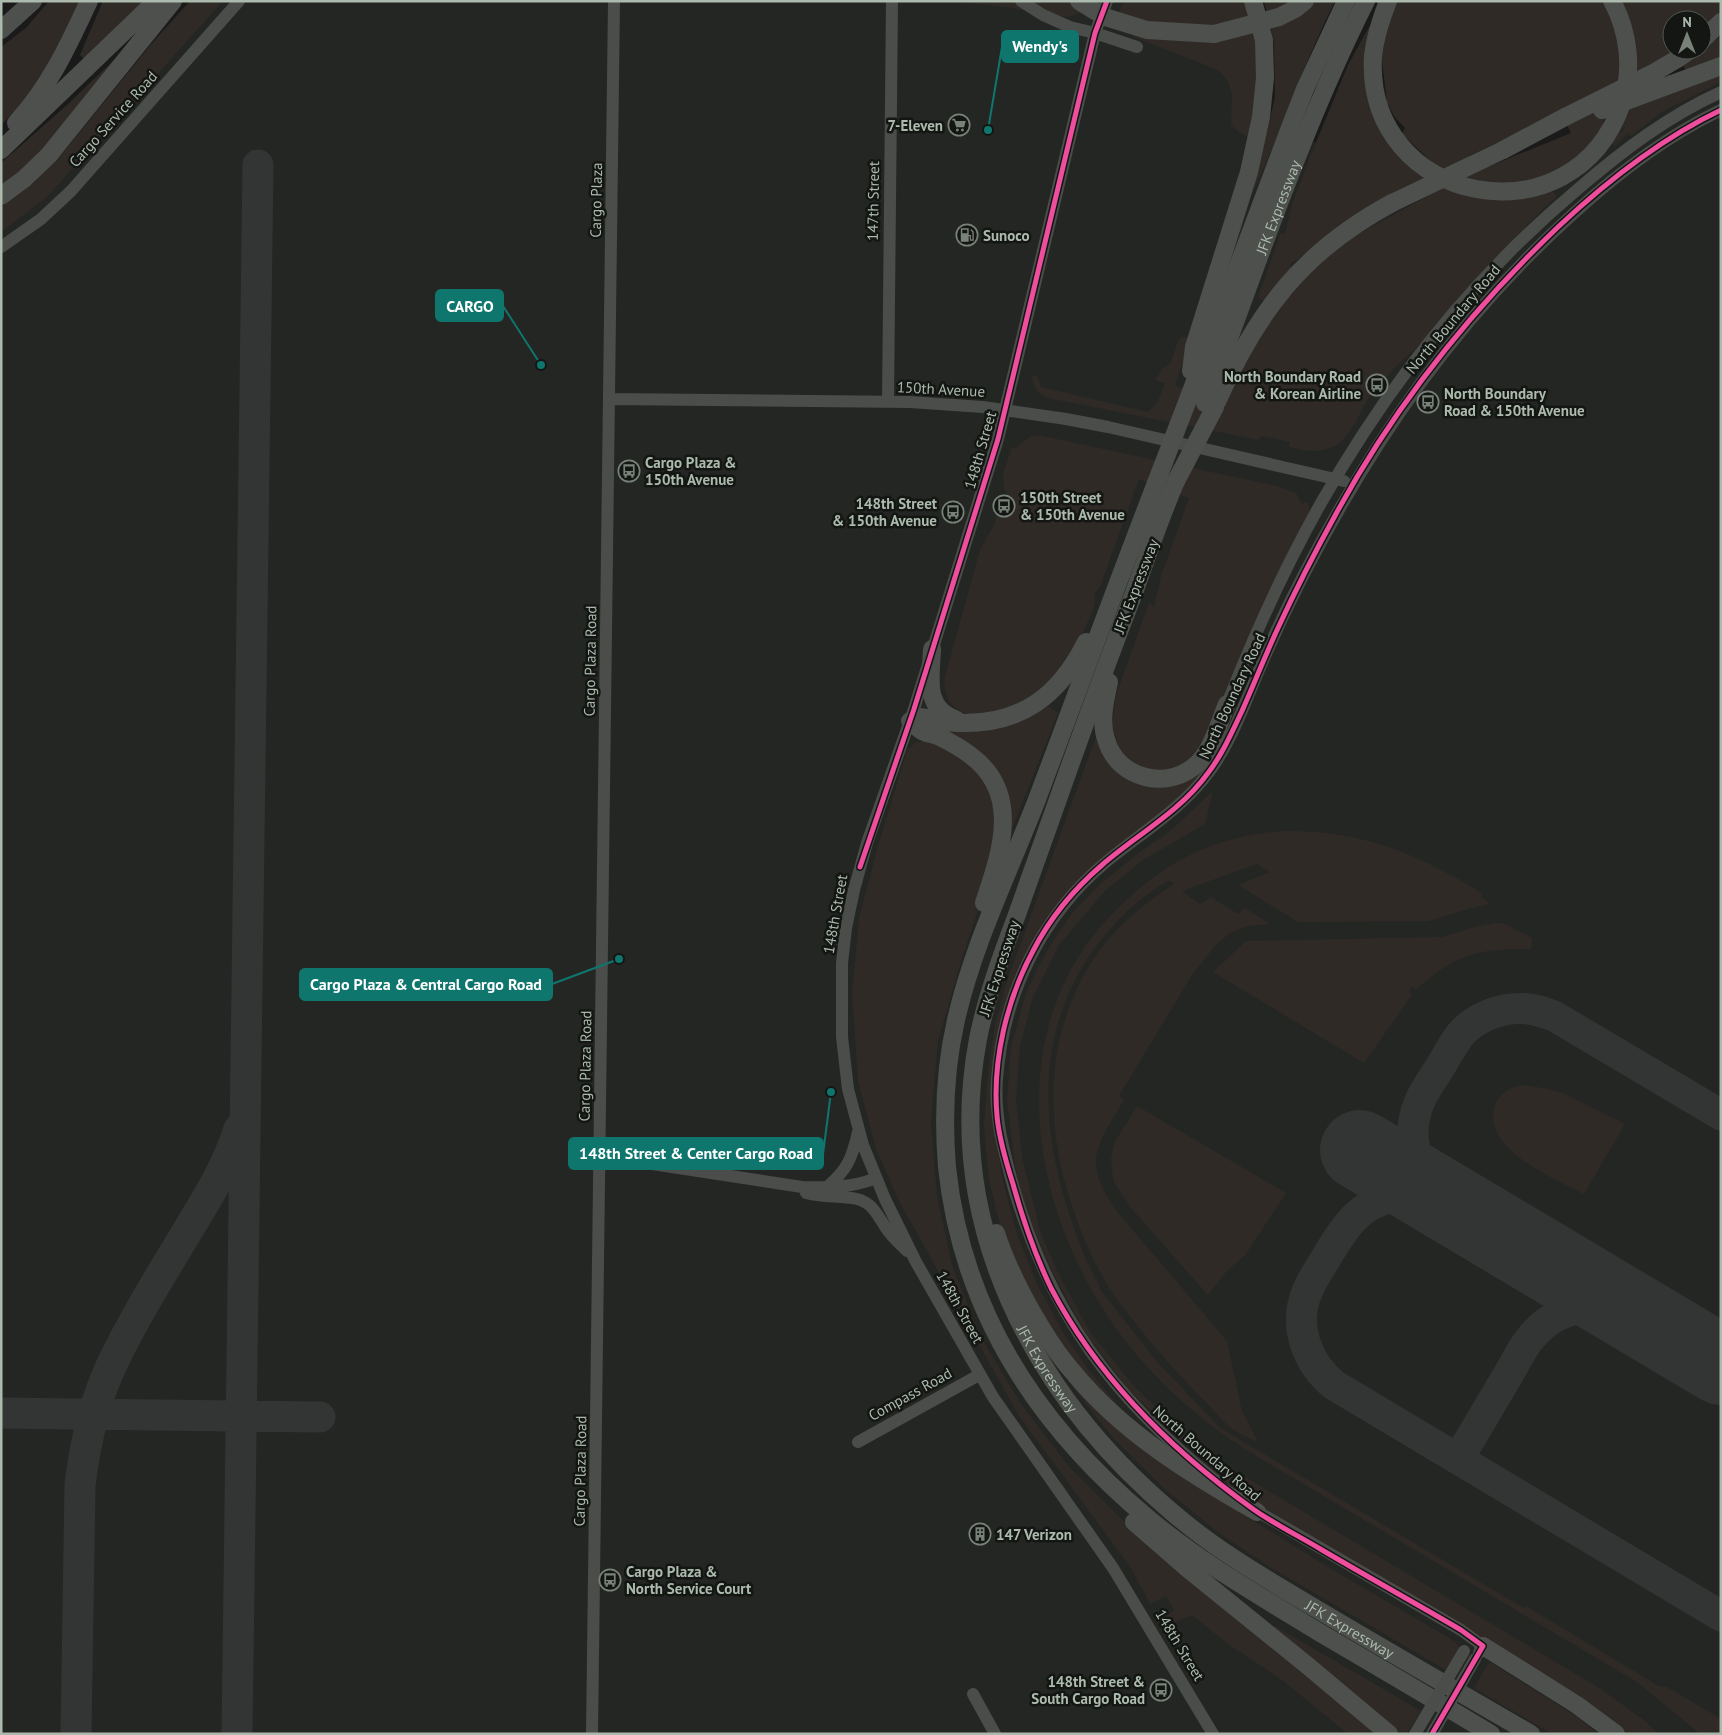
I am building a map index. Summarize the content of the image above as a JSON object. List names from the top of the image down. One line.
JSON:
{"streets":{"highway":["JFK Expressway"],"street":["Cargo Service Road","Cargo Plaza","147th Street","North Boundary Road","150th Avenue","148th Street","Cargo Plaza Road","Compass Road"]},"crossings":[["Cargo Plaza","150th Avenue"],["Cargo Plaza","Cargo Plaza Road"],["147th Street","150th Avenue"],["North Boundary Road","150th Avenue"],["150th Avenue","148th Street"],["150th Avenue","Cargo Plaza Road"],["148th Street","Compass Road"]],"places":{"supermarket":["7-Eleven"],"other":["Wendy's","CARGO","Cargo Plaza & Central Cargo Road","148th Street & Center Cargo Road"],"fuel station":["Sunoco"],"bus stop":["North Boundary Road & Korean Airline","North Boundary Road & 150th Avenue","Cargo Plaza & 150th Avenue","150th Street & 150th Avenue","148th Street & 150th Avenue","Cargo Plaza & North Service Court","148th Street & South Cargo Road"],"building":["147 Verizon"]},"north":"top"}
